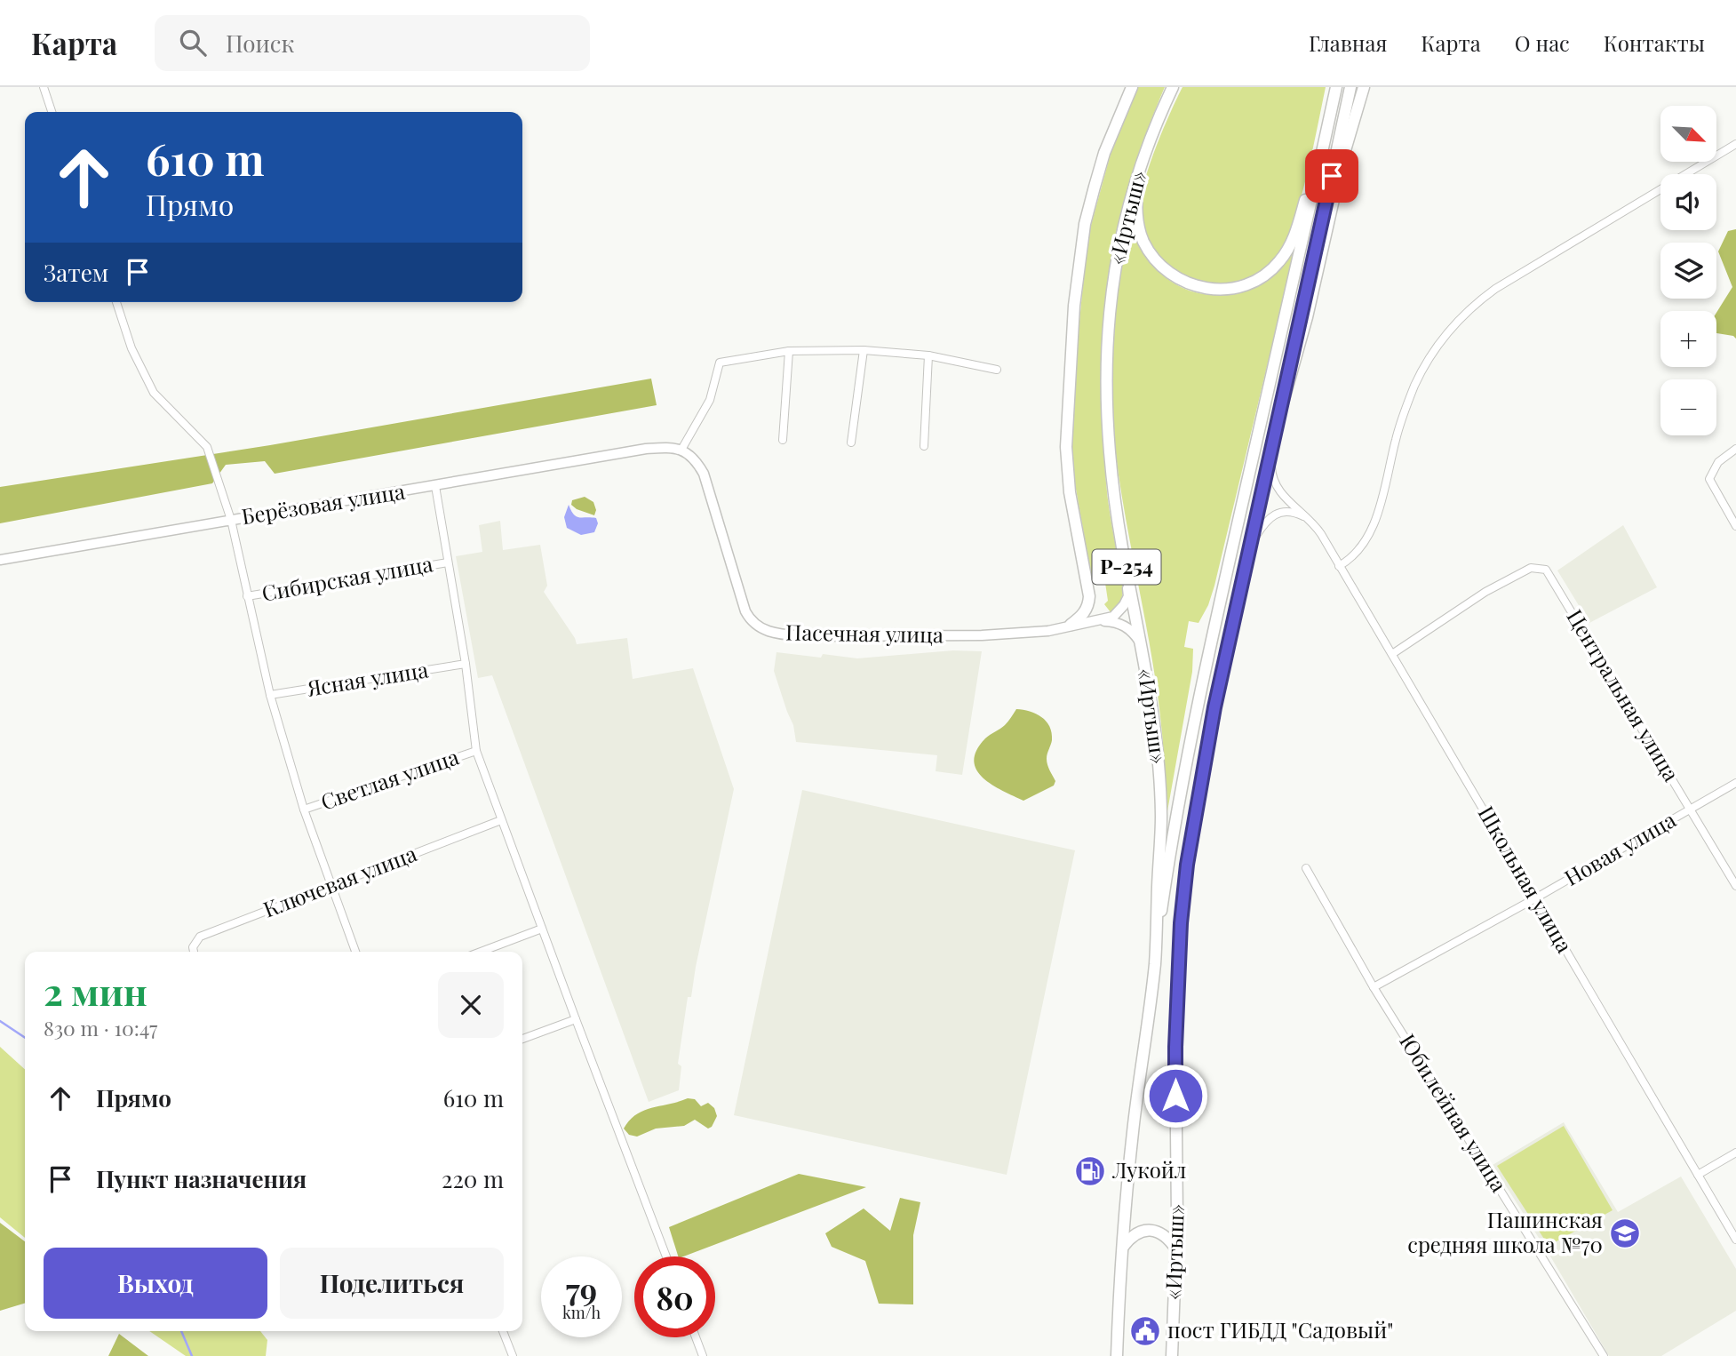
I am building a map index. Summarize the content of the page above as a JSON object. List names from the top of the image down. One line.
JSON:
{"streets":{"main road":["«Иртыш»","Берёзовая улица","Р-254","Пасечная улица"],"street":["Сибирская улица","Ясная улица","Центральная улица","Светлая улица","Новая улица","Школьная улица","Ключевая улица","Юбилейная улица"]},"crossings":[["«Иртыш»","Школьная улица"],["Берёзовая улица","Пасечная улица"],["Центральная улица","Новая улица"],["Центральная улица","Школьная улица"],["Новая улица","Школьная улица"],["Новая улица","Юбилейная улица"]],"places":{"fuel station":["Лукойл"],"school or university":["Пашинская средняя школа №70"],"public building":["пост ГИБДД \"Садовый\""]},"north":"bottom right","page":{"header":"Карта","search":"Поиск","nav":["Главная","Карта","О нас","Контакты"],"map_buttons":["+","−"],"turn":["610 m","Прямо"],"then":"Затем","heading":["2 мин","830 m · 10:47"],"list":[{"name":"Прямо","value":"610 m"},{"name":"Пункт назначения","value":"220 m"}],"buttons":["Выход","Поделиться"],"speed":"79 km/h","limit":"80"}}
